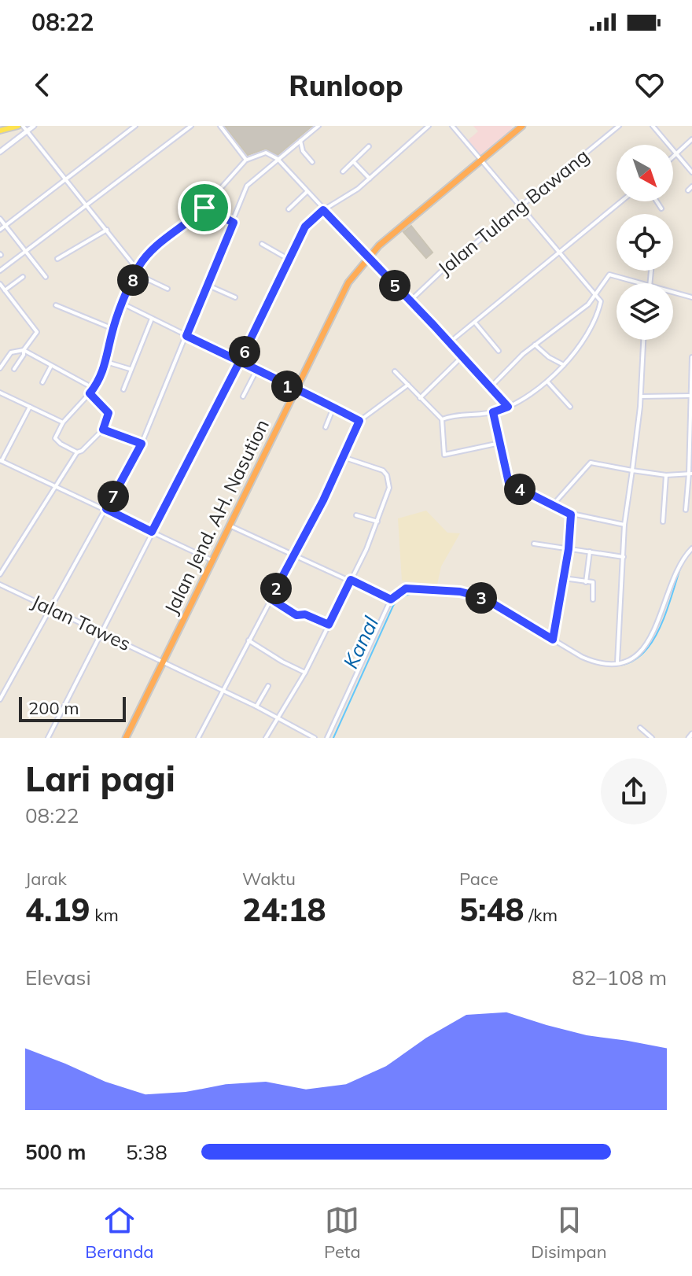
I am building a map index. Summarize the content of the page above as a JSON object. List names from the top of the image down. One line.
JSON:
{"streets":{"highway":["Jalan Jend. AH. Nasution"],"street":["Jalan Tulang Bawang","Jalan Tawes"]},"crossings":[["Jalan Jend. AH. Nasution","Jalan Tawes"]],"water":["Kanal"],"scale_bar":"200 m","north":"bottom right","page":{"status":"08:22","header":"Runloop","pins":["8","5","6","1","4","7","2","3"],"scale":"200 m","heading":["Lari pagi","08:22"],"stats":[["Jarak","4.19 km"],["Waktu","24:18"],["Pace","5:48 /km"]],"chart":["Elevasi","82–108 m"],"list":[{"name":"500 m","note":"5:38"}],"tabs":["Beranda","Peta","Disimpan"]}}
